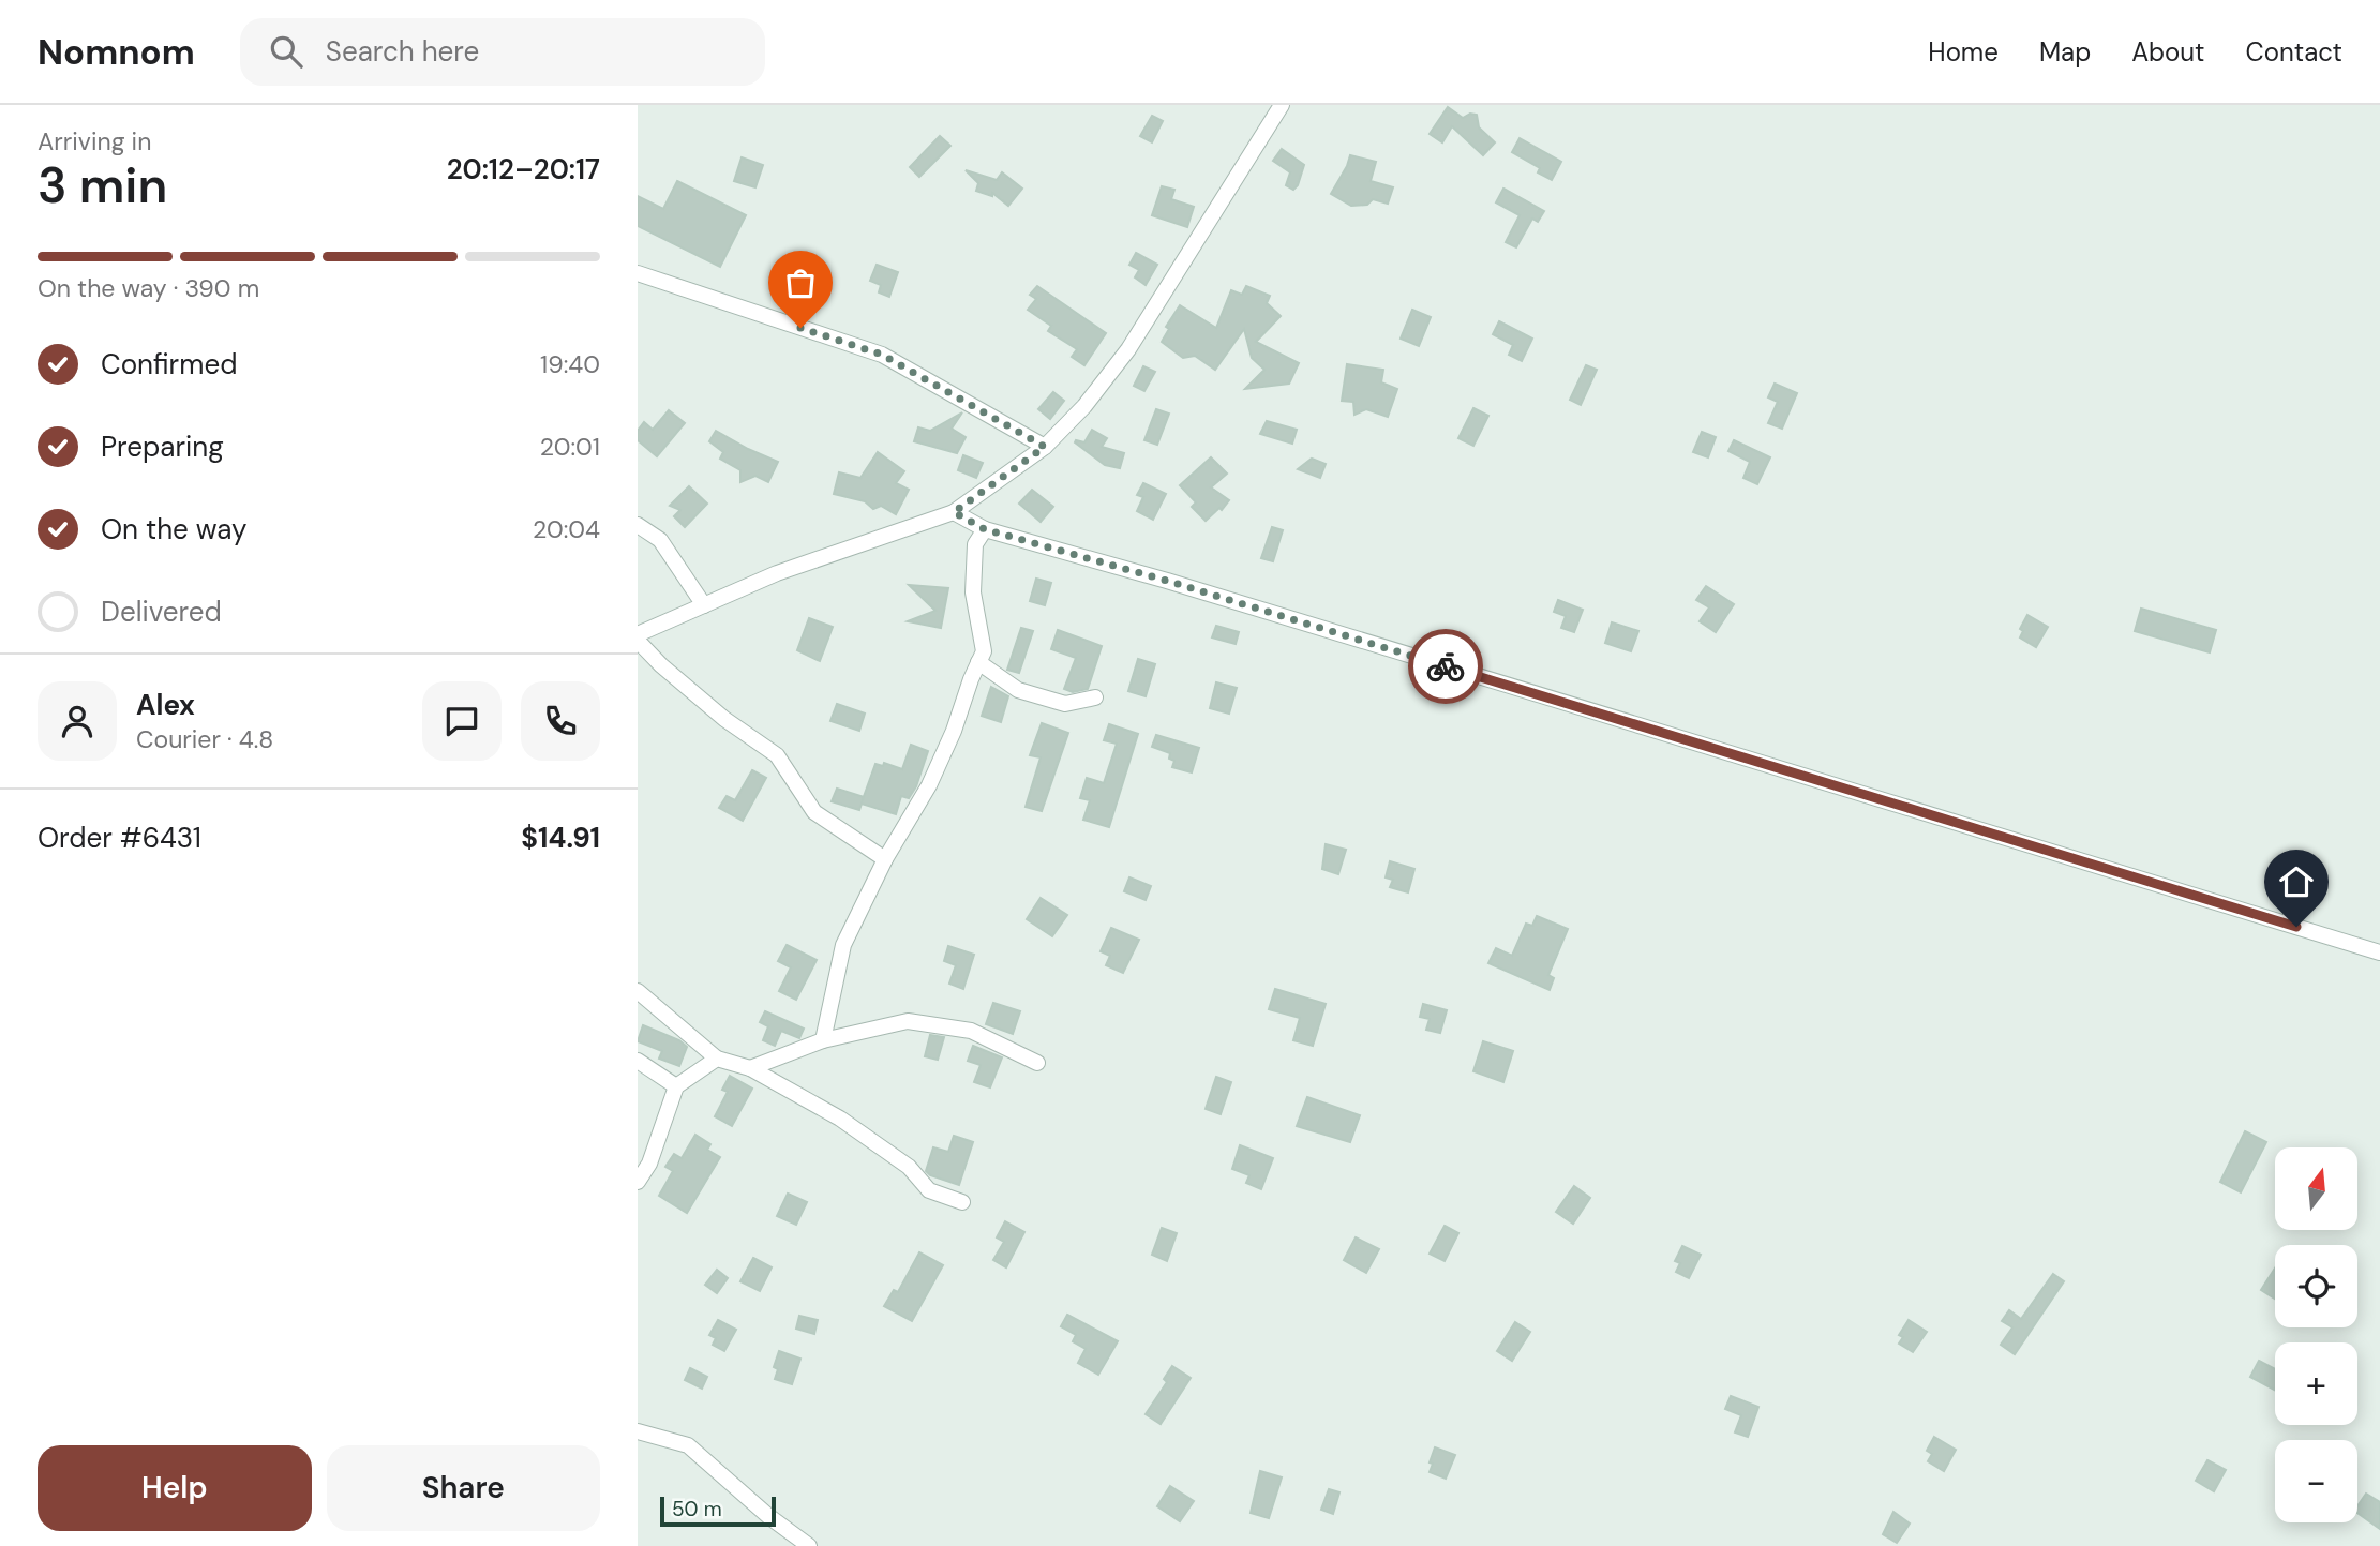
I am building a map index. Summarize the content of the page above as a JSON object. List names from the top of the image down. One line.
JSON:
{"scale_bar":"50 m","north":"top","page":{"header":"Nomnom","search":"Search here","nav":["Home","Map","About","Contact"],"heading":["3 min","Arriving in","20:12–20:17"],"panel":["Alex","Courier · 4.8","Order #6431","$14.91"],"bar":"On the way · 390 m","list":[["Confirmed","19:40"],["Preparing","20:01"],["On the way","20:04"],"Delivered"],"map_buttons":["+","−"],"buttons":["Help","Share"],"scale":"50 m"}}
